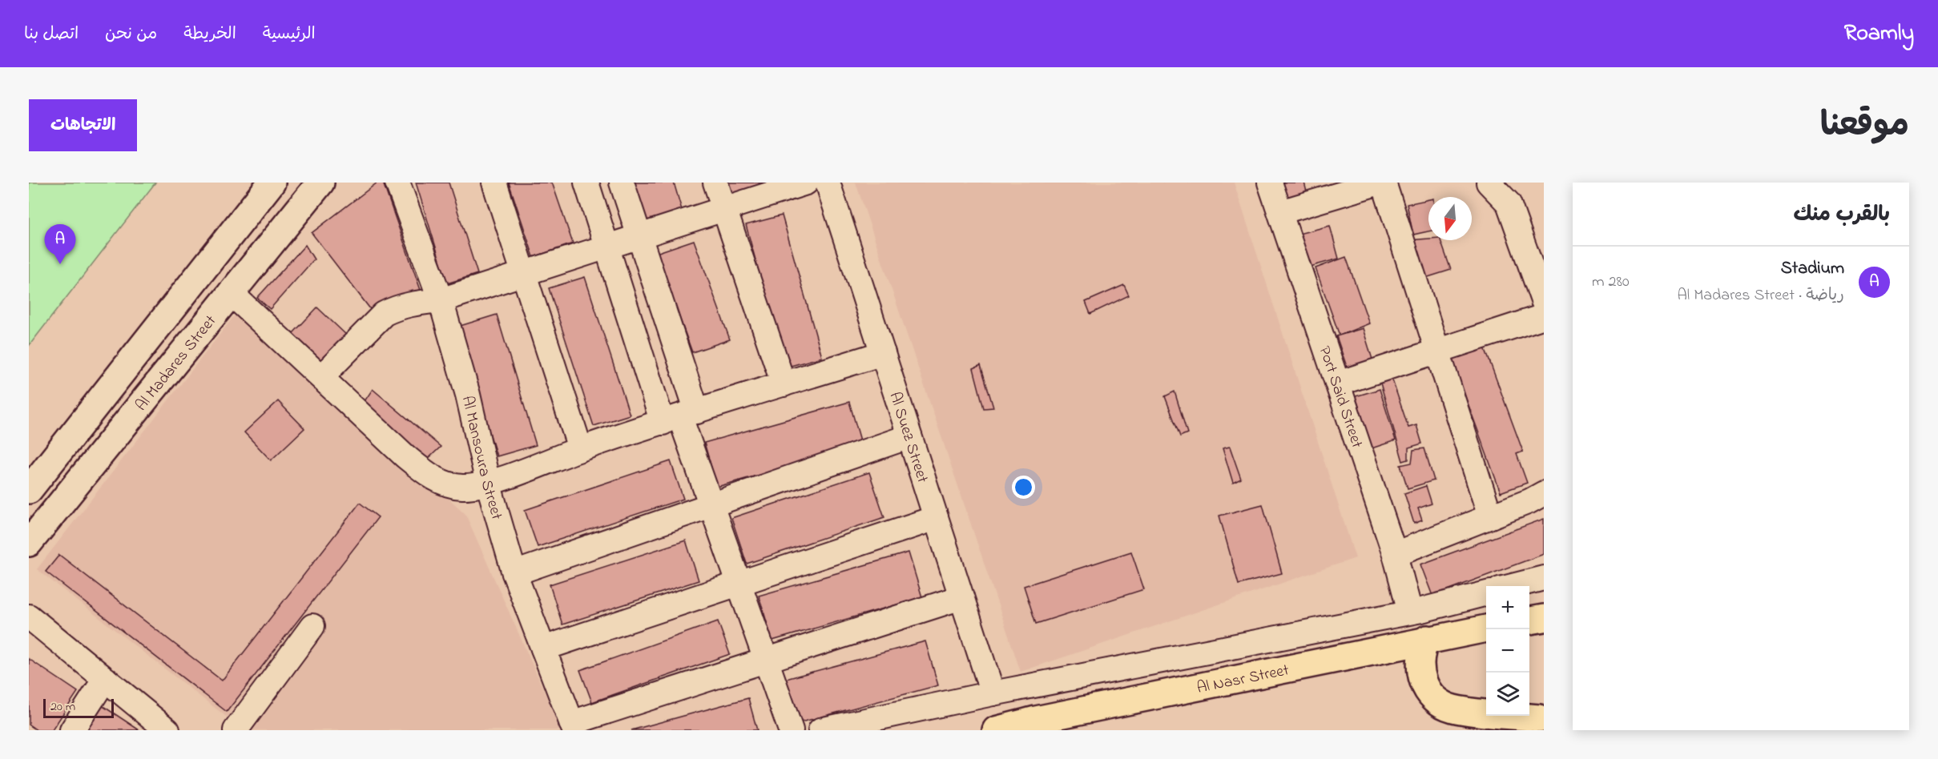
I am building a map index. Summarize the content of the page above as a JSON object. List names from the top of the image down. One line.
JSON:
{"streets":{"main road":["Al Nasr Street"],"street":["Al Madares Street","Port Said Street","Al Suez Street","Al Mansoura Street"]},"scale_bar":"20 m","north":"bottom","page":{"header":"Roamly","nav":["الرئيسية","الخريطة","من نحن","اتصل بنا"],"title":"موقعنا","buttons":"الاتجاهات","heading":"بالقرب منك","pins":"A","list":[{"mark":"A","name":"Stadium","note":"رياضة · Al Madares Street","value":"280 m"}],"map_buttons":["+","−"],"scale":"20 m"}}
